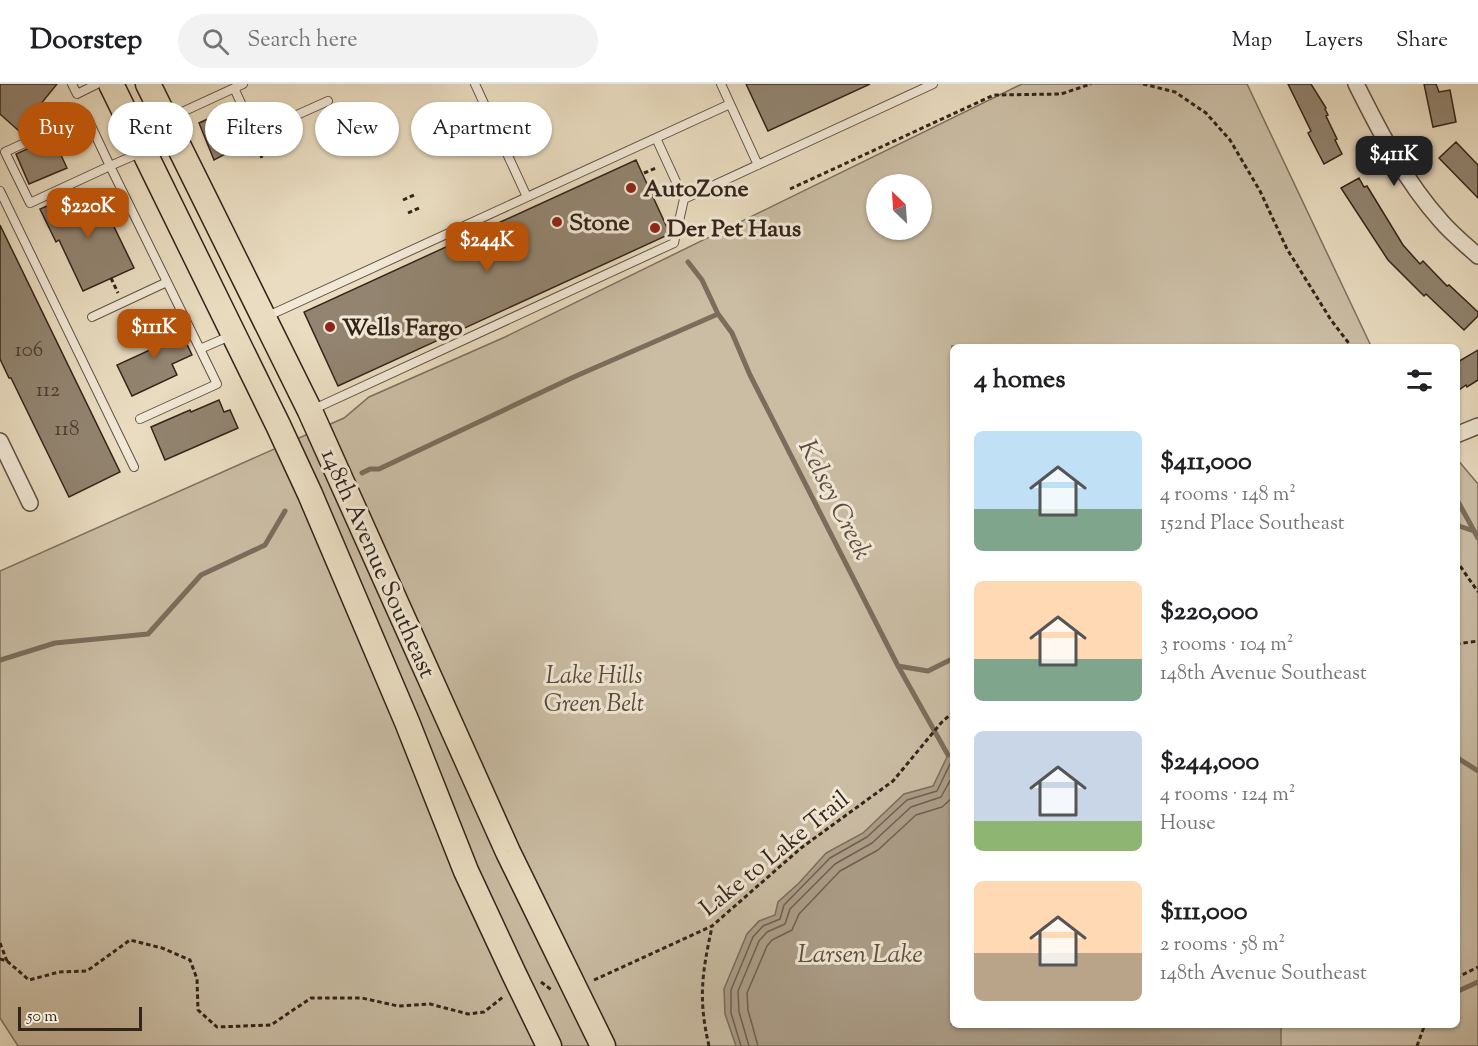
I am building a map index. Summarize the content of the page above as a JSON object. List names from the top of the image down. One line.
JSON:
{"streets":{"main road":["148th Avenue Southeast"],"path":["Lake to Lake Trail"]},"water":["Kelsey Creek","Larsen Lake"],"parks":["Lake Hills Green Belt"],"places":["AutoZone","Stone","Der Pet Haus","Wells Fargo"],"house_numbers":["106","112","118"],"scale_bar":"50 m","north":"top left","page":{"header":"Doorstep","search":"Search here","nav":["Map","Layers","Share"],"chip":["Buy","Rent","Filters","New","Apartment"],"price":["$411K","$220K","$244K","$111K"],"heading":"4 homes","list":[{"name":"$411,000","note":"4 rooms · 148 m² · 152nd Place Southeast"},{"name":"$220,000","note":"3 rooms · 104 m² · 148th Avenue Southeast"},{"name":"$244,000","note":"4 rooms · 124 m² · House"},{"name":"$111,000","note":"2 rooms · 58 m² · 148th Avenue Southeast"}],"scale":"50 m"}}
